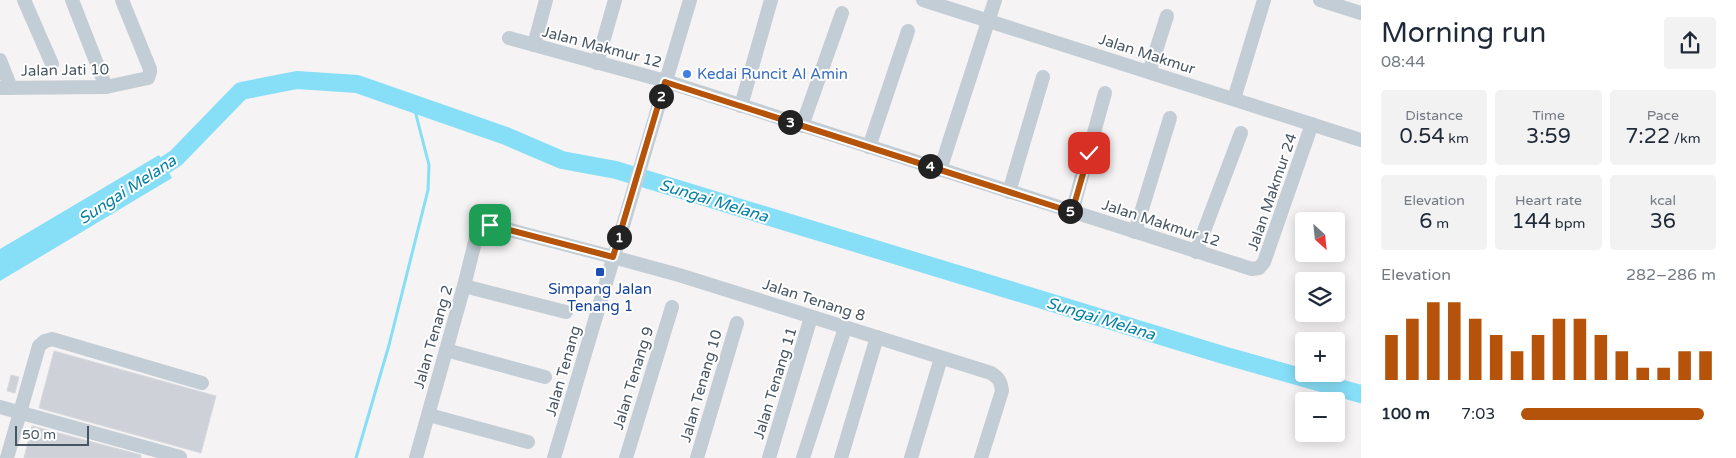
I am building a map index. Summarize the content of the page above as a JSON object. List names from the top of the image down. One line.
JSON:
{"streets":{"street":["Jalan Makmur 12","Jalan Makmur","Jalan Jati 10","Jalan Makmur 24","Jalan Tenang 8","Jalan Tenang 2","Jalan Tenang","Jalan Tenang 9","Jalan Tenang 11","Jalan Tenang 10"]},"crossings":[["Jalan Makmur 12","Jalan Makmur 24"],["Jalan Makmur 12","Jalan Tenang"],["Jalan Makmur","Jalan Makmur 24"],["Jalan Tenang 8","Jalan Tenang 2"],["Jalan Tenang 8","Jalan Tenang"],["Jalan Tenang 8","Jalan Tenang 11"]],"water":["Sungai Melana"],"places":{"other":["Kedai Runcit Al Amin"],"transit":["Simpang Jalan Tenang 1"]},"scale_bar":"50 m","north":"bottom right","page":{"heading":["Morning run","08:44"],"pins":["2","3","4","5","1"],"stats":[["Distance","0.54 km"],["Time","3:59"],["Pace","7:22 /km"],["Elevation","6 m"],["Heart rate","144 bpm"],["kcal","36"]],"map_buttons":["+","−"],"chart":["Elevation","282–286 m"],"list":[{"name":"100 m","note":"7:03"}],"scale":"50 m"}}
